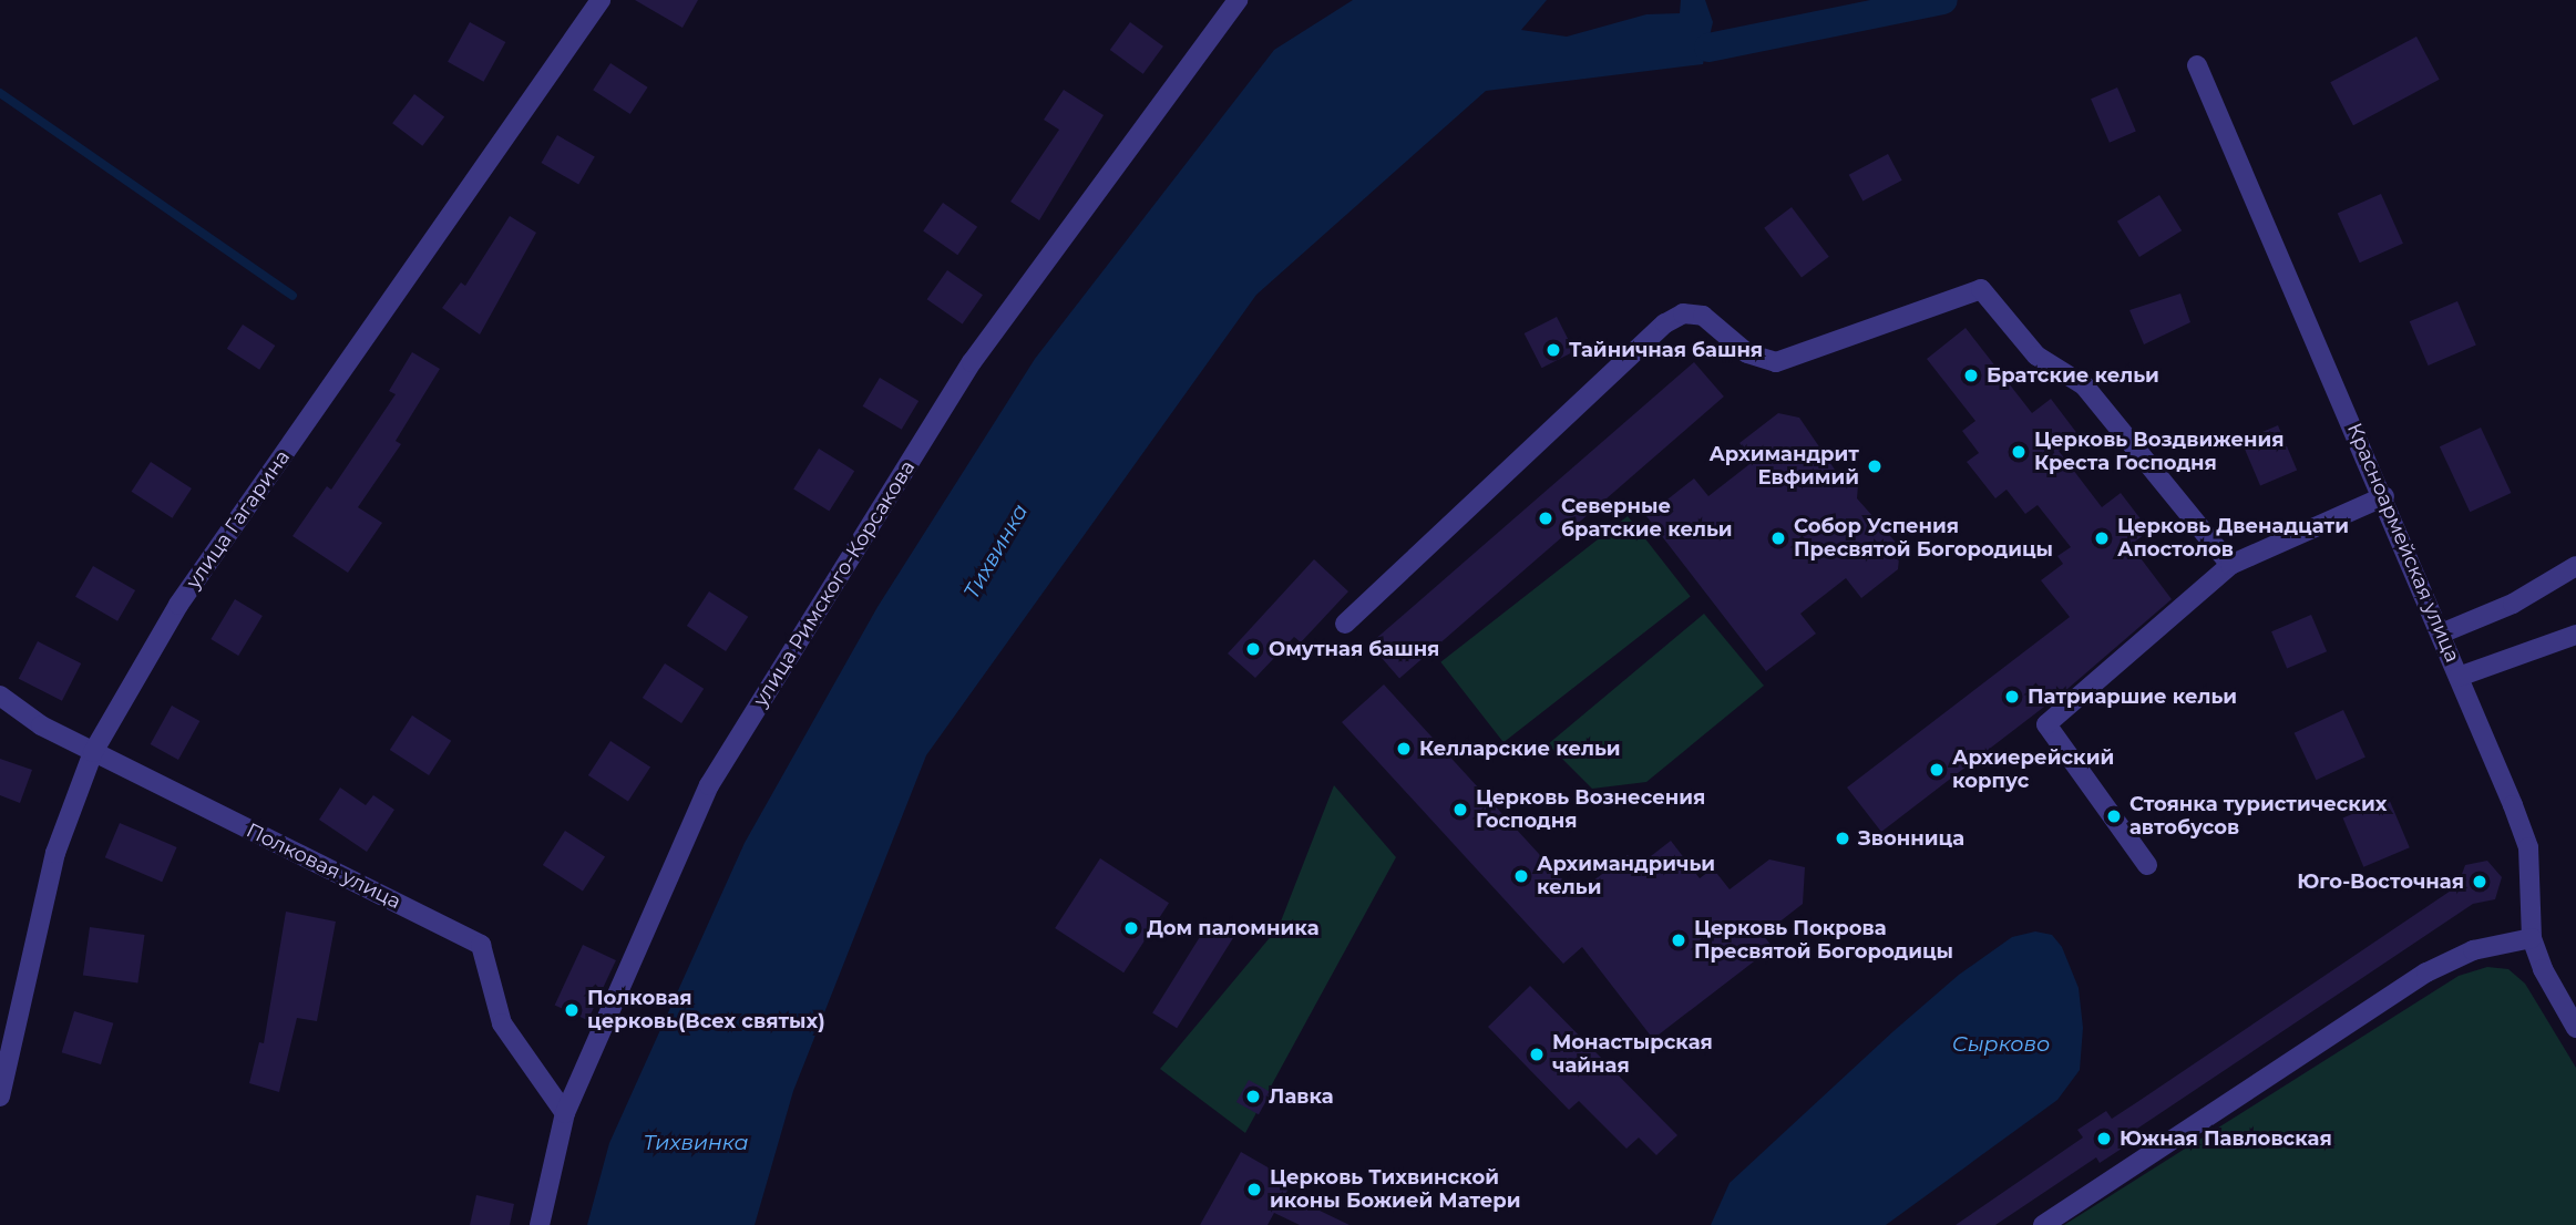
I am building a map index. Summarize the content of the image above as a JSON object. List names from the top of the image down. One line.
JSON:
{"streets":{"street":["улица Гагарина","Красноармейская улица","улица Римского-Корсакова","Полковая улица"]},"crossings":[["улица Гагарина","Полковая улица"],["улица Римского-Корсакова","Полковая улица"]],"water":["Тихвинка","Сырково"],"places":["Тайничная башня","Братские кельи","Церковь Воздвижения Креста Господня","Архимандрит Евфимий","Северные братские кельи","Собор Успения Пресвятой Богородицы","Церковь Двенадцати Апостолов","Омутная башня","Патриаршие кельи","Келларские кельи","Архиерейский корпус","Церковь Вознесения Господня","Стоянка туристических автобусов","Звонница","Архимандричьи кельи","Юго-Восточная","Дом паломника","Церковь Покрова Пресвятой Богородицы","Полковая церковь(Всех святых)","Монастырская чайная","Лавка","Южная Павловская","Церковь Тихвинской иконы Божией Матери"]}
